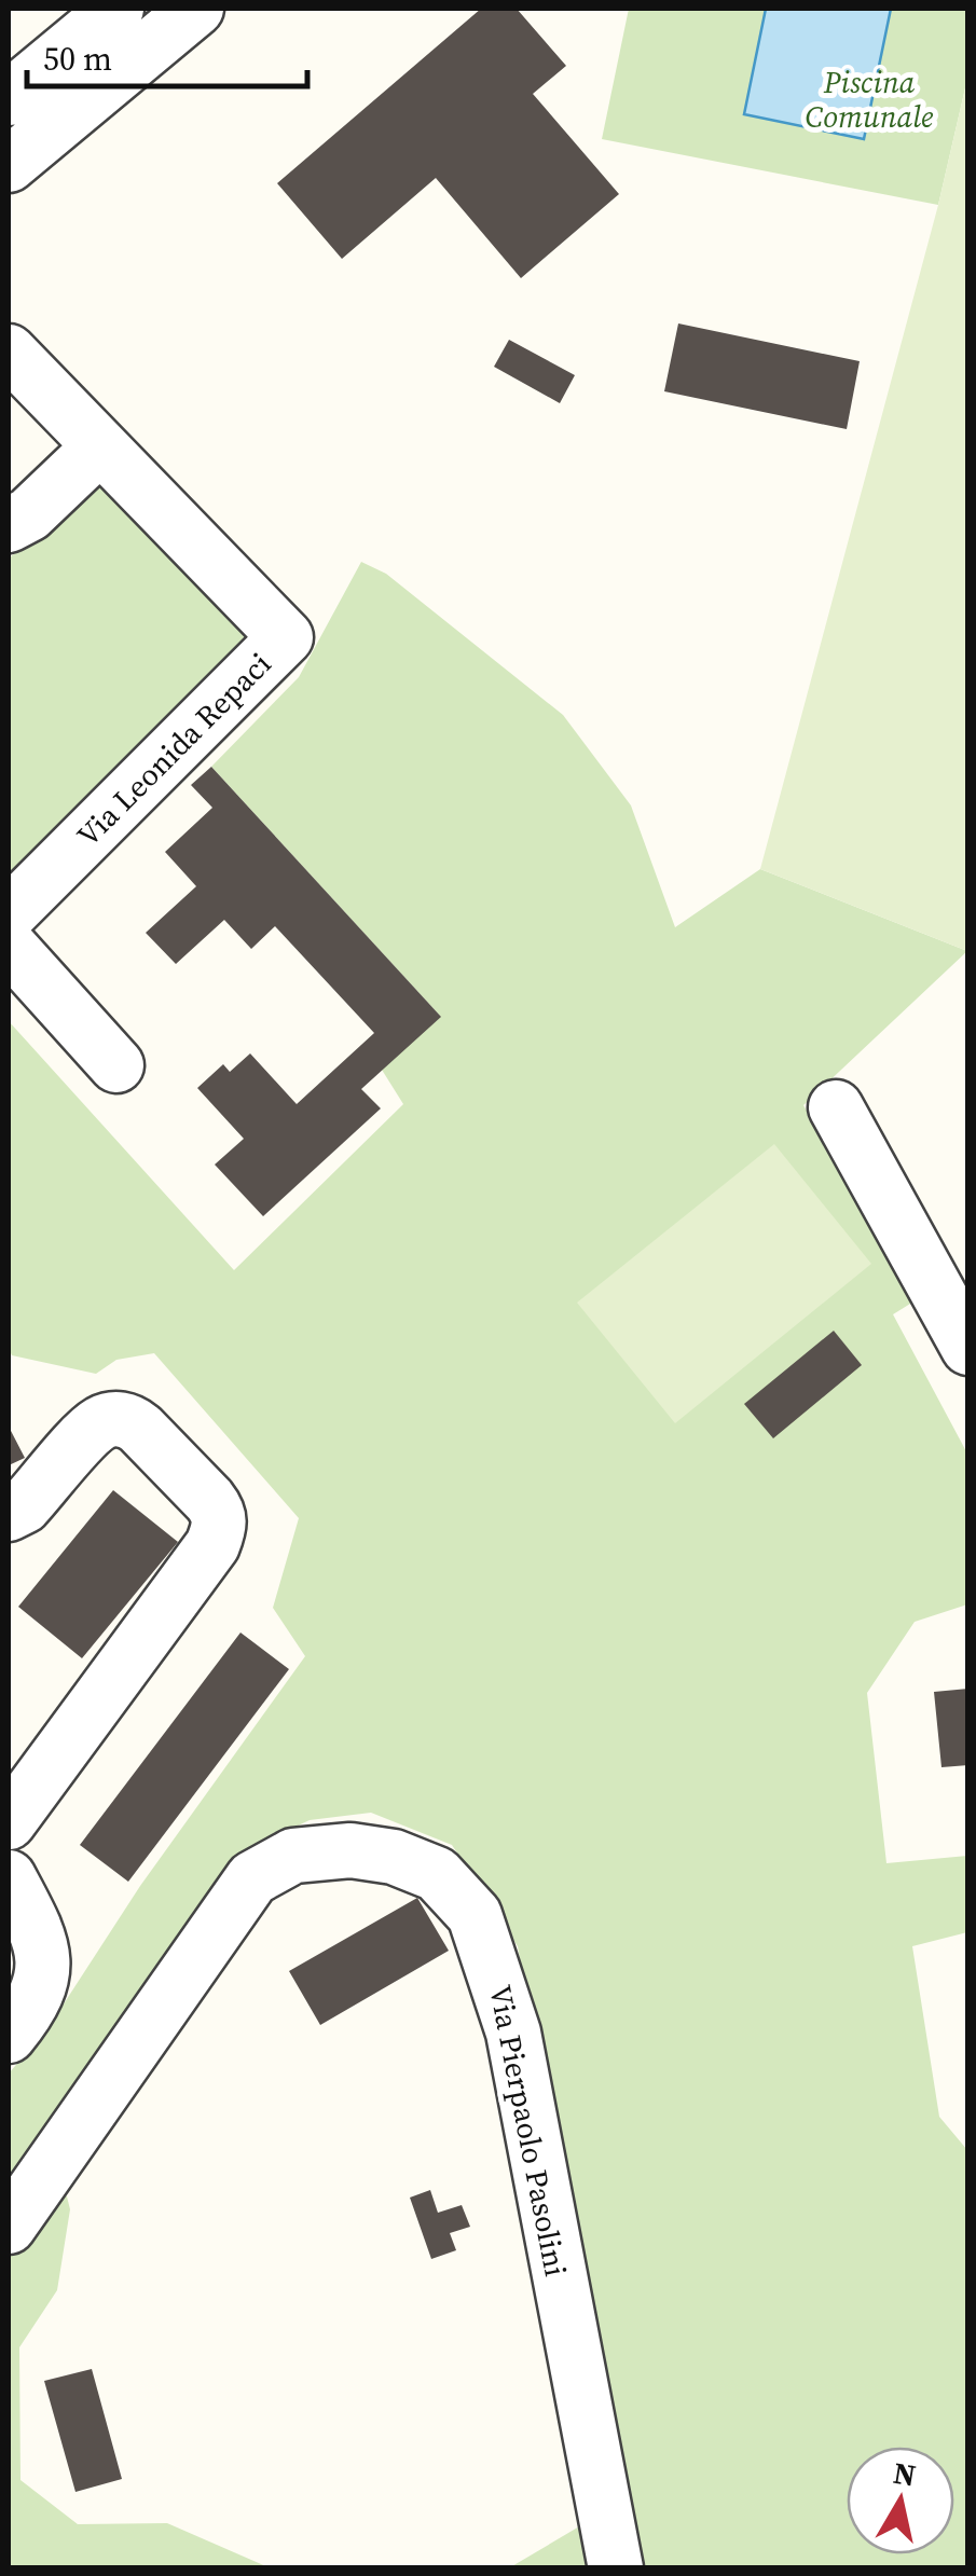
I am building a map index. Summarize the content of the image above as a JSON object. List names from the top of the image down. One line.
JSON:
{"streets":{"street":["Via Leonida Repaci","Via Pierpaolo Pasolini"]},"parks":["Piscina Comunale"],"scale_bar":"50 m","north":"top"}
